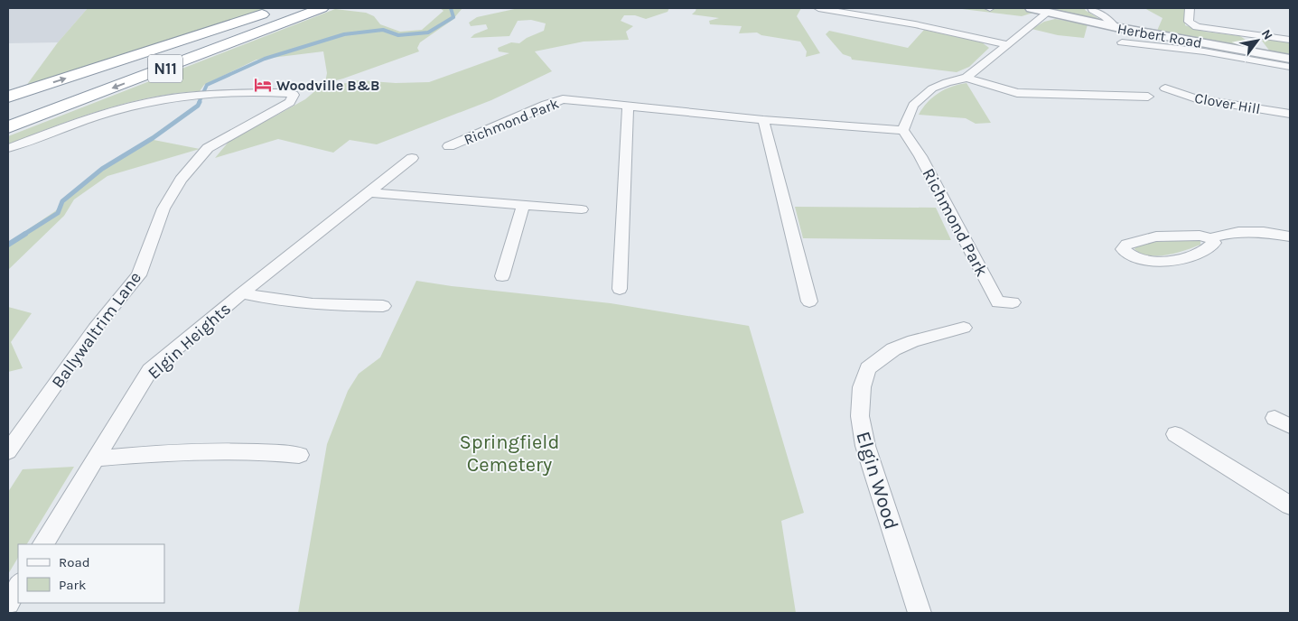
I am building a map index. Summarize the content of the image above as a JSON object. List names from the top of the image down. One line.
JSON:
{"streets":{"highway":["N11"],"street":["Herbert Road","Clover Hill","Richmond Park","Ballywaltrim Lane","Elgin Heights","Elgin Wood"]},"parks":["Springfield Cemetery"],"places":{"hotel":["Woodville B&B"]},"legend":["Road","Park"],"north":"top right"}
